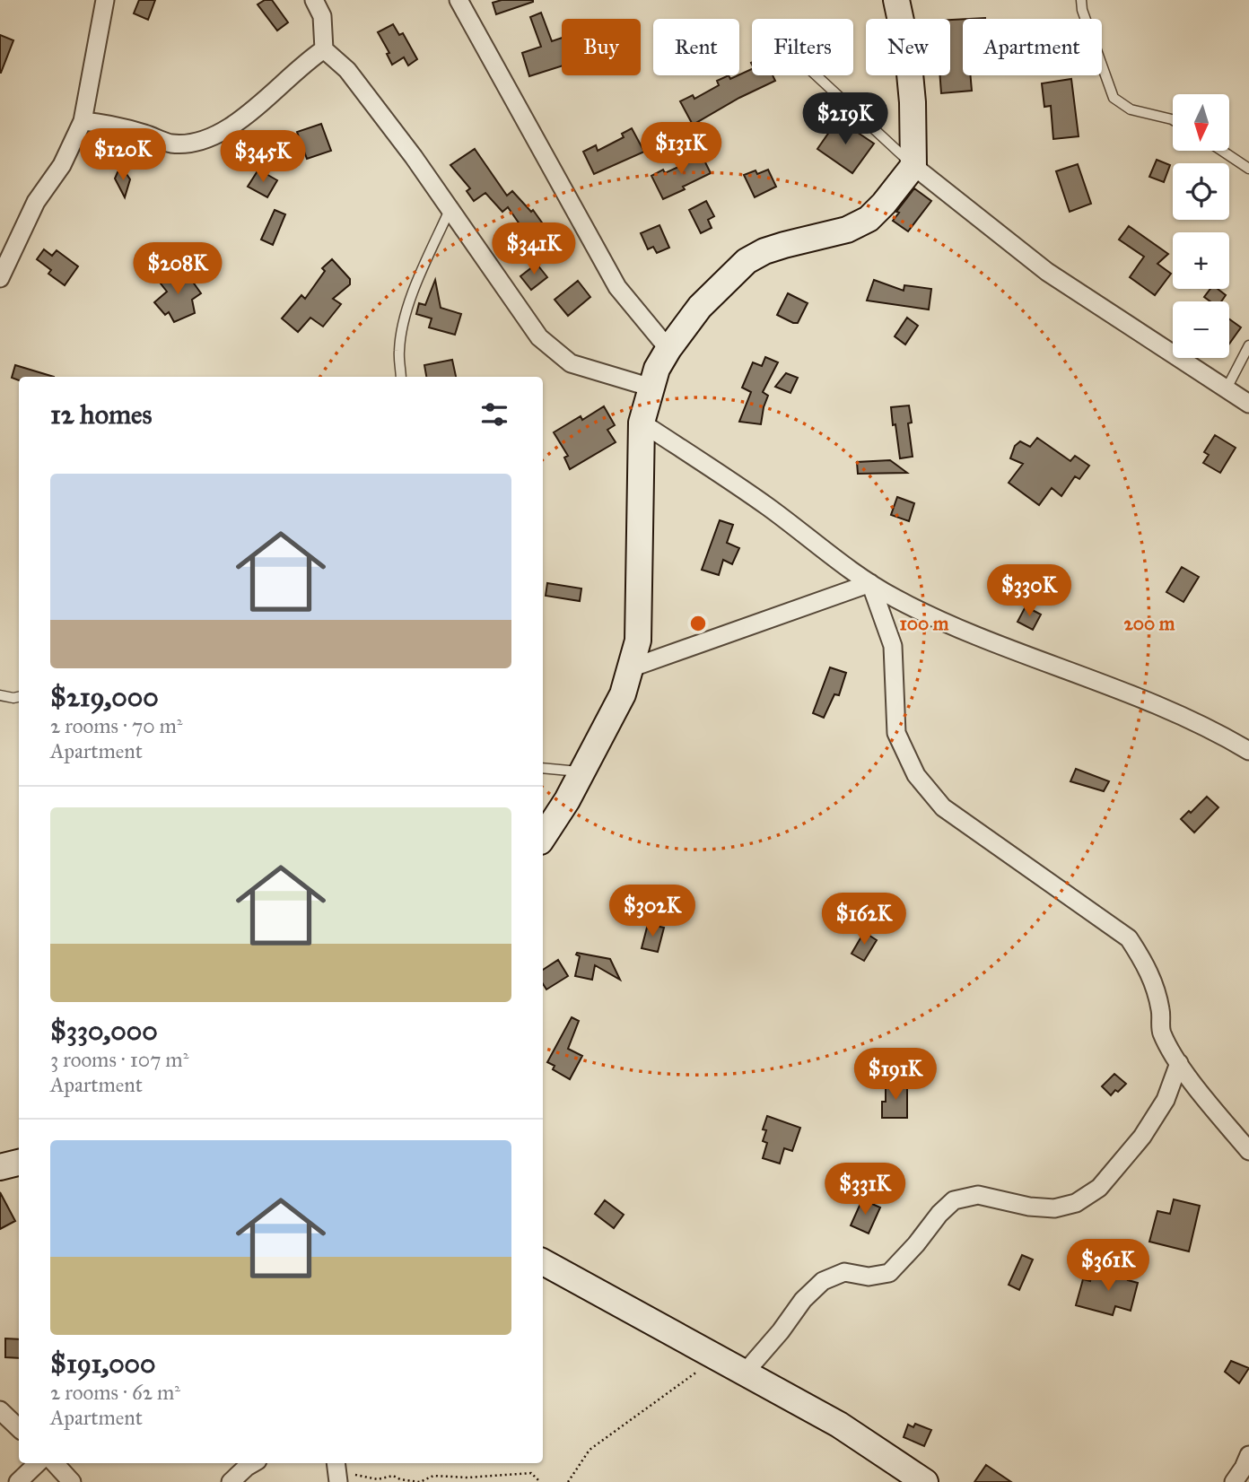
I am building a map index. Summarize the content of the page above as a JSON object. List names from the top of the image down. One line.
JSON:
{"north":"bottom","page":{"chip":["Buy","Rent","Filters","New","Apartment"],"price":["$219K","$131K","$120K","$345K","$341K","$208K","$330K","$302K","$162K","$191K","$331K","$361K"],"map_buttons":["+","−"],"heading":"12 homes","list":[{"name":"$219,000","note":"2 rooms · 70 m² · Apartment"},{"name":"$330,000","note":"3 rooms · 107 m² · Apartment"},{"name":"$191,000","note":"2 rooms · 62 m² · Apartment"}]},"rings":["100 m","200 m"]}
